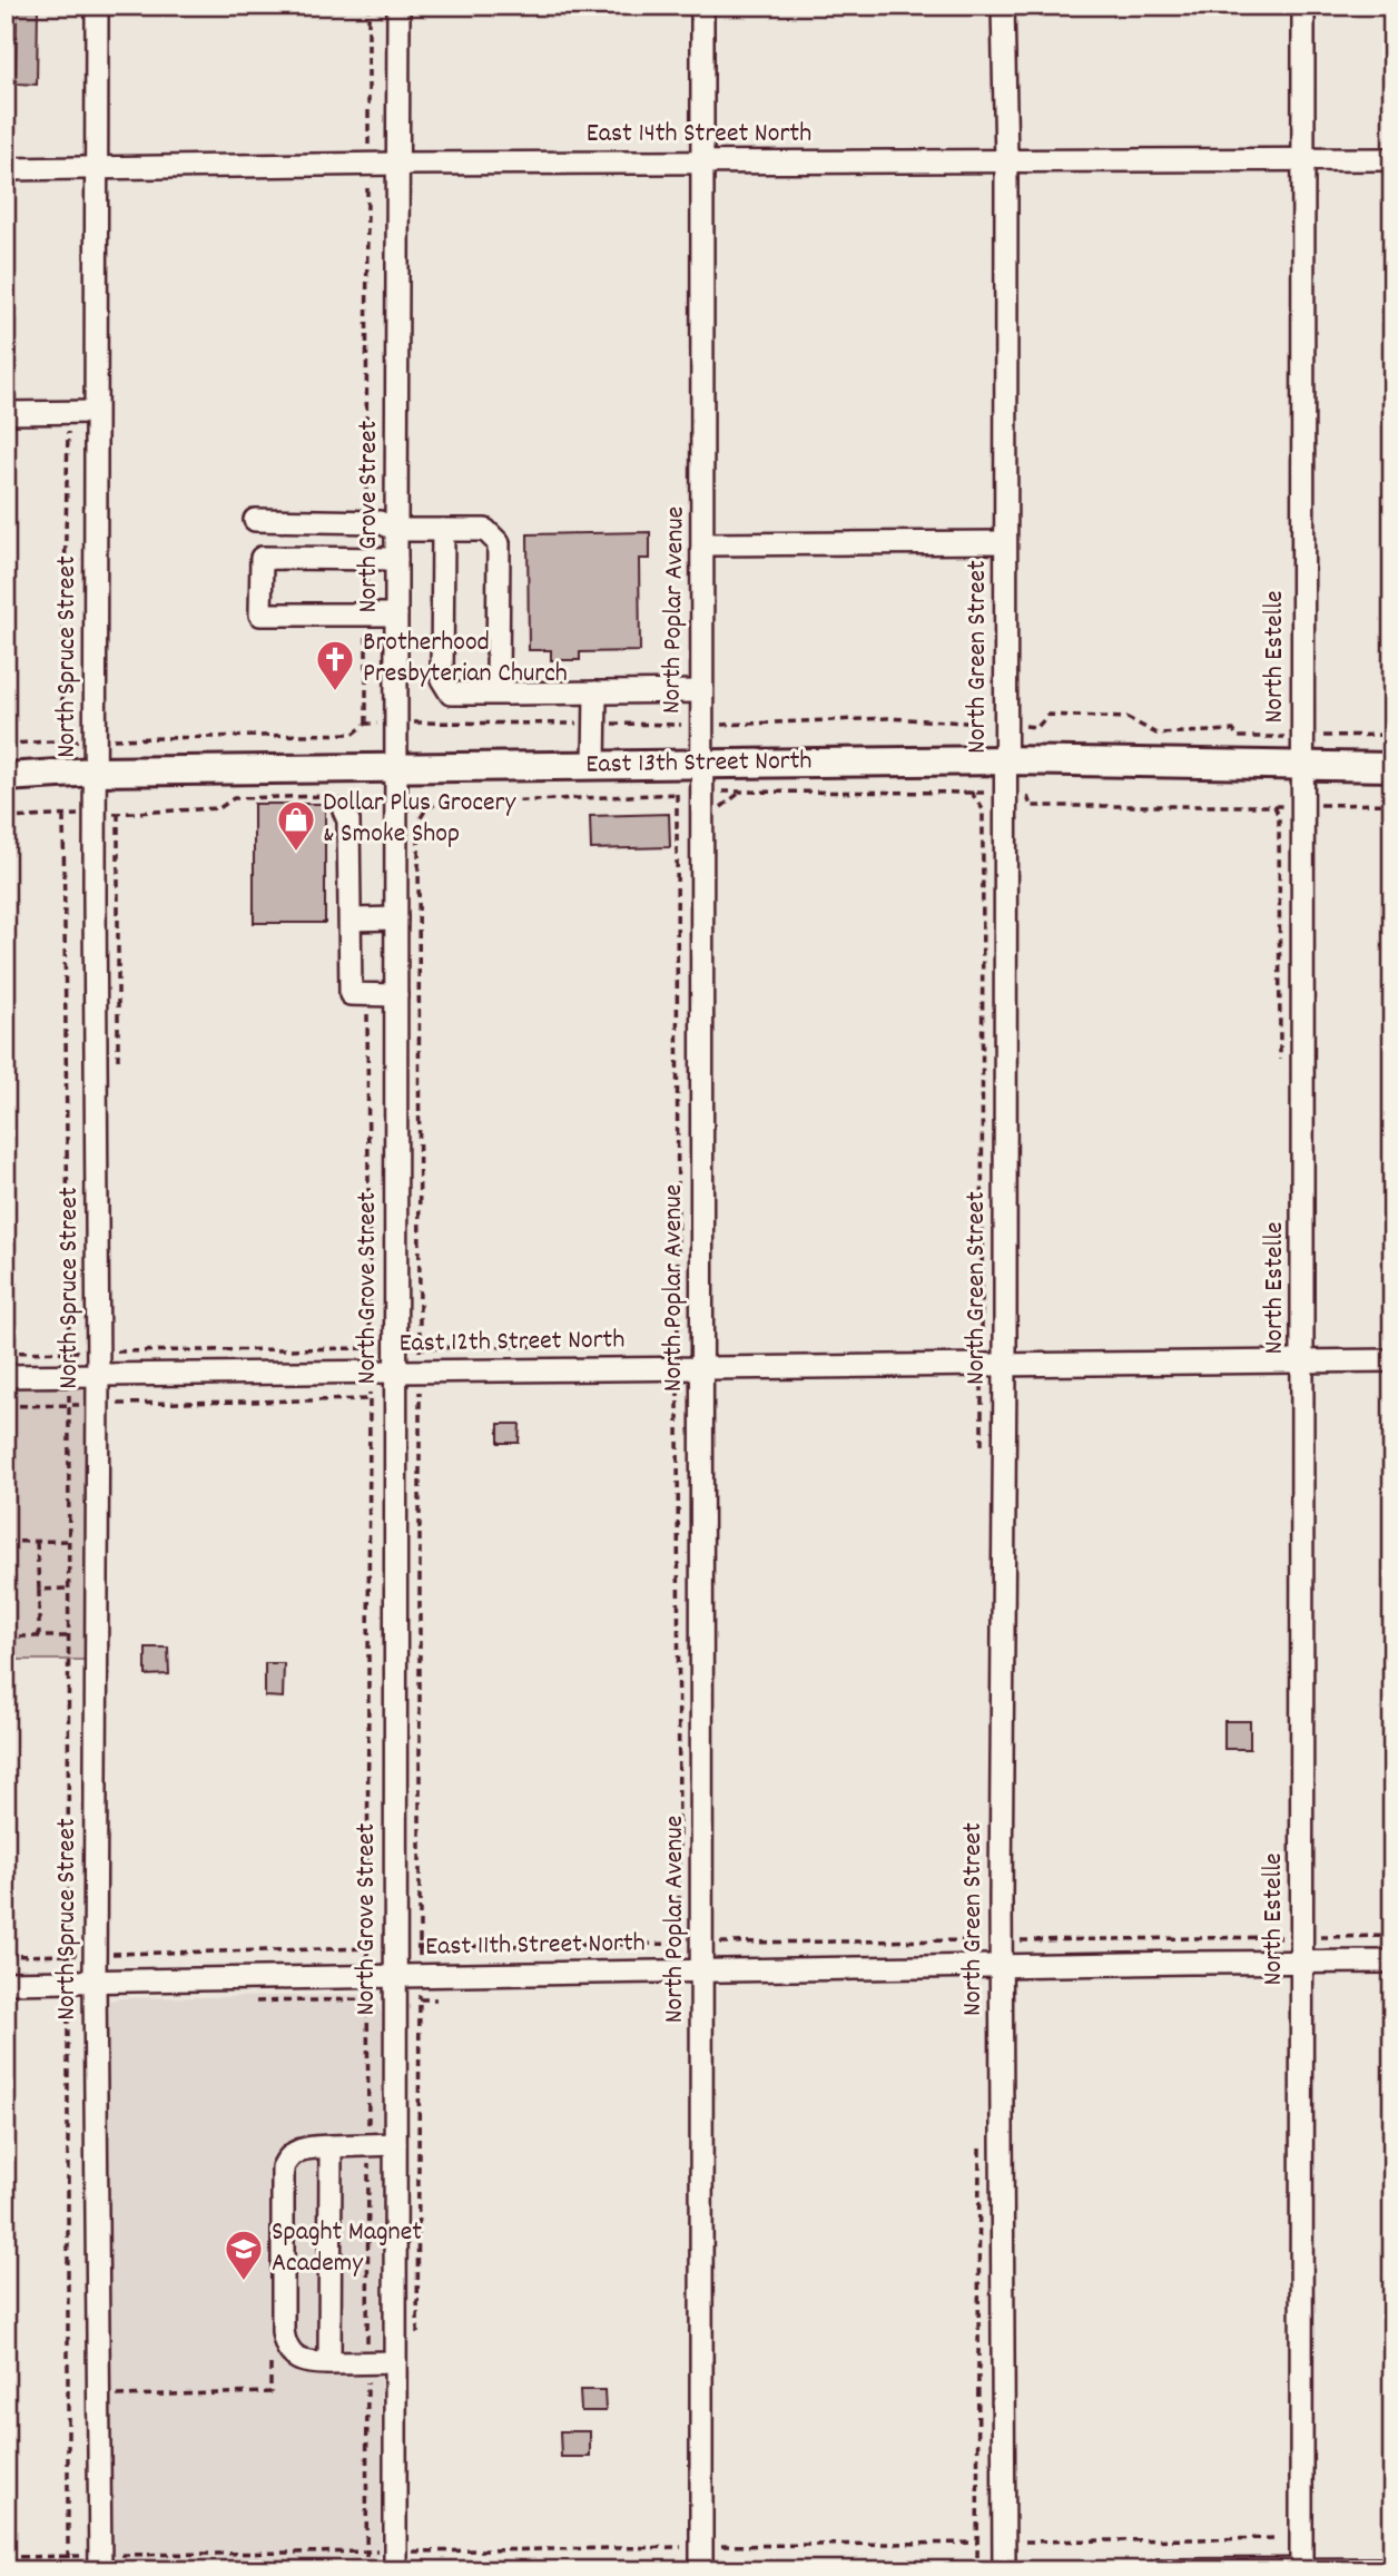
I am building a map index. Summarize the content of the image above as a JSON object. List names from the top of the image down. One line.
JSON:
{"streets":{"main road":["East 13th Street North"],"street":["East 14th Street North","North Grove Street","North Poplar Avenue","North Spruce Street","North Green Street","North Estelle","East 12th Street North","East 11th Street North"]},"crossings":[["East 14th Street North","North Grove Street"],["East 14th Street North","North Poplar Avenue"],["East 14th Street North","North Spruce Street"],["East 14th Street North","North Green Street"],["East 14th Street North","North Estelle"],["North Grove Street","East 13th Street North"],["North Grove Street","East 12th Street North"],["North Grove Street","East 11th Street North"],["North Poplar Avenue","East 13th Street North"],["North Poplar Avenue","East 12th Street North"],["North Poplar Avenue","East 11th Street North"],["North Spruce Street","East 13th Street North"],["North Spruce Street","East 12th Street North"],["North Spruce Street","East 11th Street North"],["North Green Street","East 13th Street North"],["North Green Street","East 12th Street North"],["North Green Street","East 11th Street North"],["North Estelle","East 13th Street North"],["North Estelle","East 12th Street North"],["North Estelle","East 11th Street North"]],"places":{"church":["Brotherhood Presbyterian Church"],"shop":["Dollar Plus Grocery & Smoke Shop"],"school or university":["Spaght Magnet Academy"]}}
